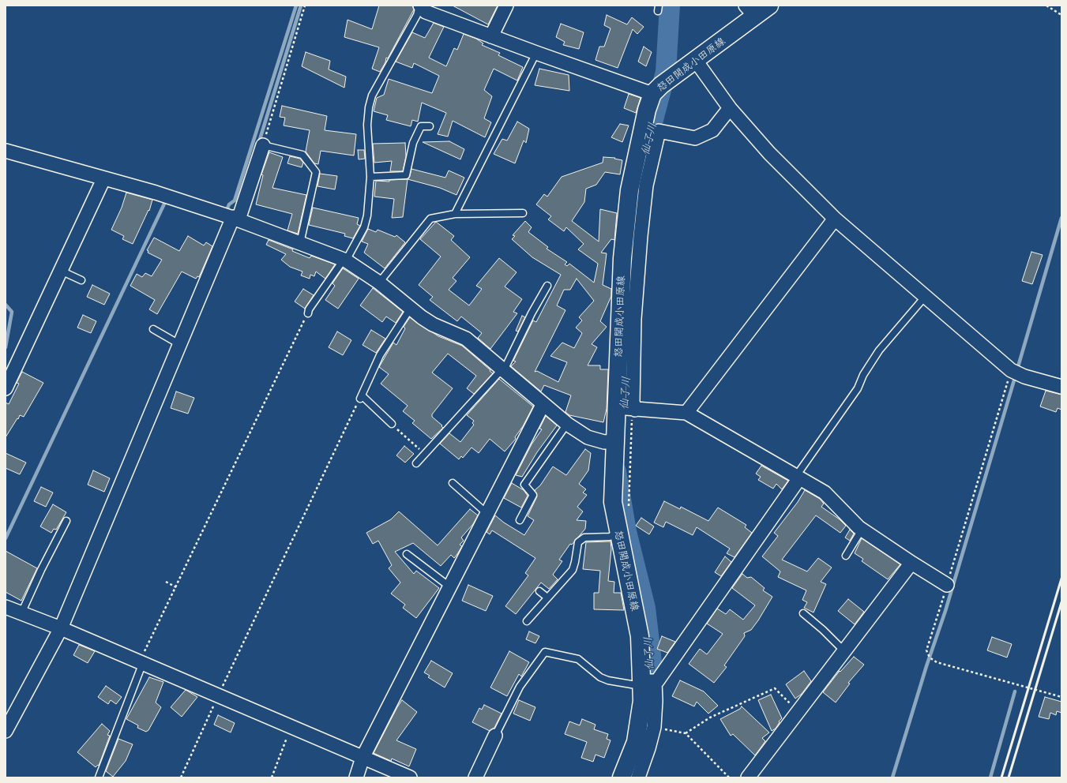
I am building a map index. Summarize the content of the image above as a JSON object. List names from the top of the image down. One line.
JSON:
{"streets":{"main road":["怒田開成小田原線"]},"water":["仙了川"]}
